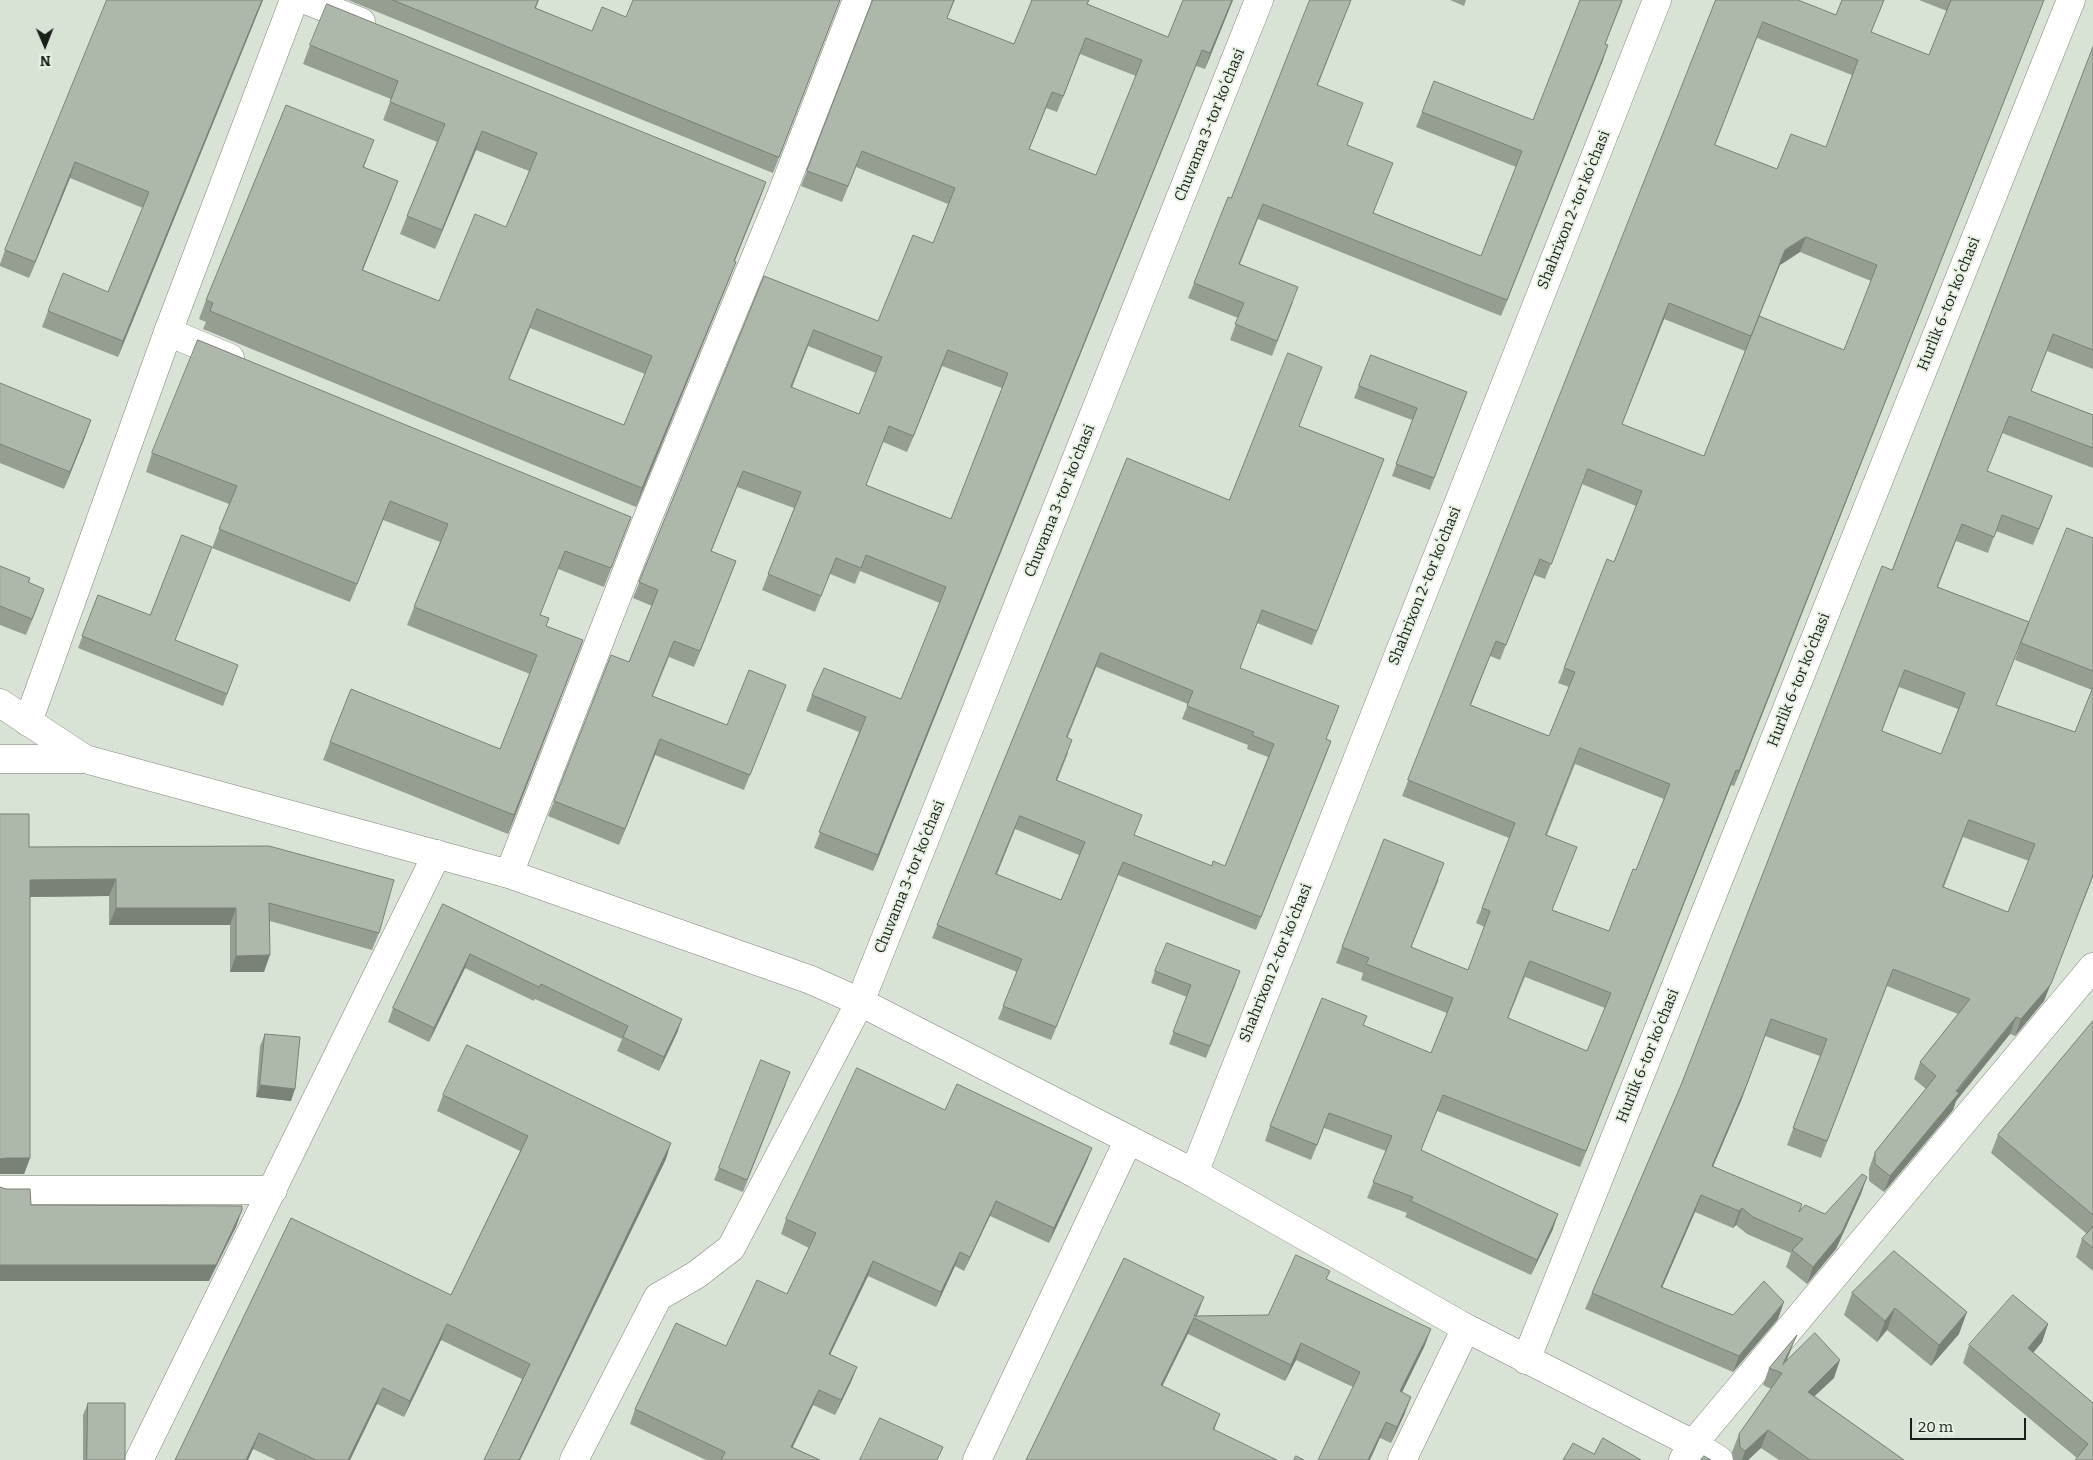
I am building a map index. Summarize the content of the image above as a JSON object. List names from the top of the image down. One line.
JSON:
{"streets":{"street":["Chuvama 3-tor koʻchasi","Shahrixon 2-tor koʻchasi","Hurlik 6-tor koʻchasi"]},"scale_bar":"20 m","north":"bottom"}
